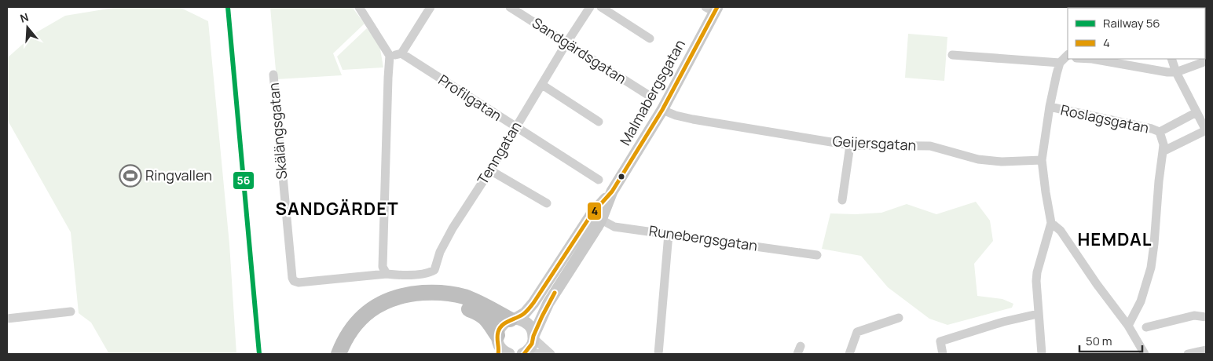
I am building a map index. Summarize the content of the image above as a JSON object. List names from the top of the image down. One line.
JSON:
{"streets":{"main road":["Malmabergsgatan"],"street":["Sandgärdsgatan","Profilgatan","Roslagsgatan","Skälängsgatan","Geijersgatan","Tenngatan","Runebergsgatan"]},"crossings":[["Sandgärdsgatan","Tenngatan"],["Malmabergsgatan","Geijersgatan"],["Malmabergsgatan","Runebergsgatan"],["Profilgatan","Tenngatan"],["Skälängsgatan","Tenngatan"]],"districts":["SANDGÄRDET","HEMDAL"],"places":{"sports":["Ringvallen"]},"lines":["rail line 56","transit line 4"],"legend":["Railway 56","4"],"scale_bar":"50 m","north":"top"}
